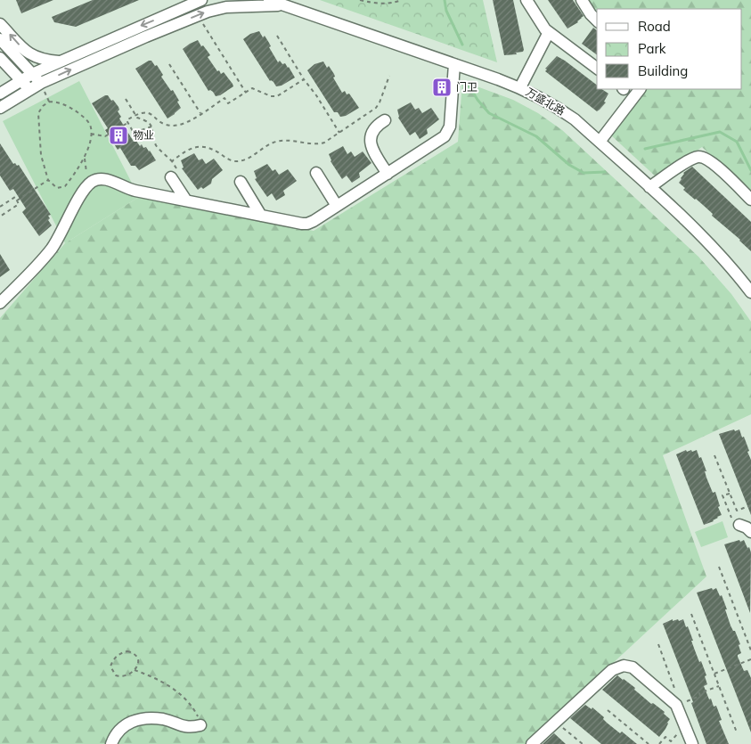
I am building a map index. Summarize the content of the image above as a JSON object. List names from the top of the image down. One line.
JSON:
{"streets":{"street":["万盛北路"]},"places":{"building":["门卫","物业"]},"legend":["Road","Park","Building"]}
